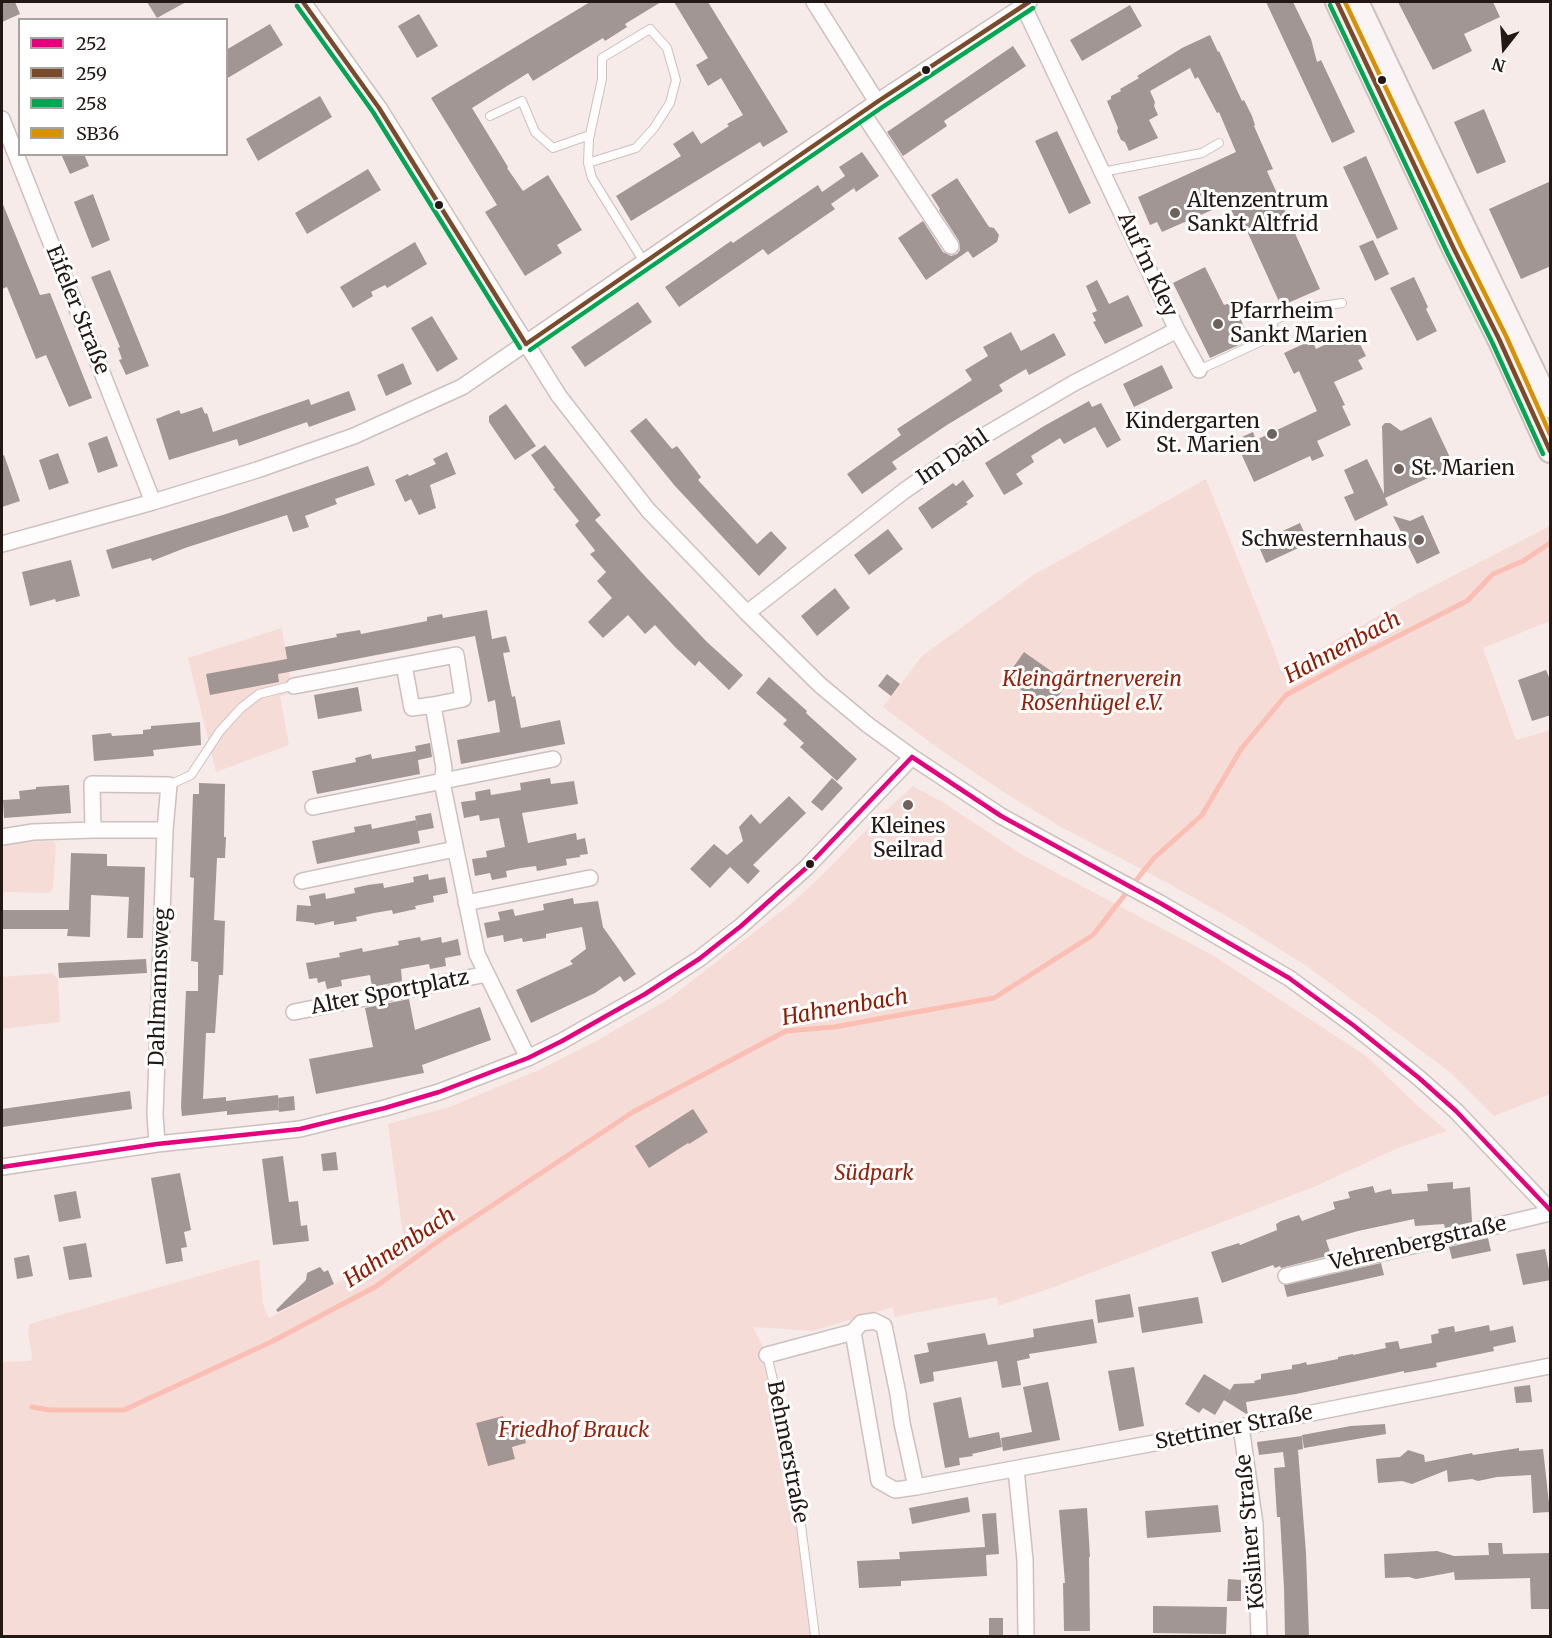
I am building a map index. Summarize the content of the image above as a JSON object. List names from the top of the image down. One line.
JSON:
{"streets":{"street":["Auf'm Kley","Eifeler Straße","Im Dahl","Dahlmannsweg","Alter Sportplatz","Vehrenbergstraße","Stettiner Straße","Behmerstraße","Kösliner Straße"]},"crossings":[["Auf'm Kley","Im Dahl"],["Im Dahl","Vehrenbergstraße"],["Stettiner Straße","Behmerstraße"],["Stettiner Straße","Kösliner Straße"]],"water":["Hahnenbach"],"parks":["Kleingärtnerverein Rosenhügel e.V.","Südpark","Friedhof Brauck"],"places":["Altenzentrum Sankt Altfrid","Pfarrheim Sankt Marien","Kindergarten St. Marien","St. Marien","Schwesternhaus","Kleines Seilrad"],"lines":["transit line 259","transit line SB36","transit line 258","transit line 252"],"legend":["252","259","258","SB36"],"north":"bottom"}
